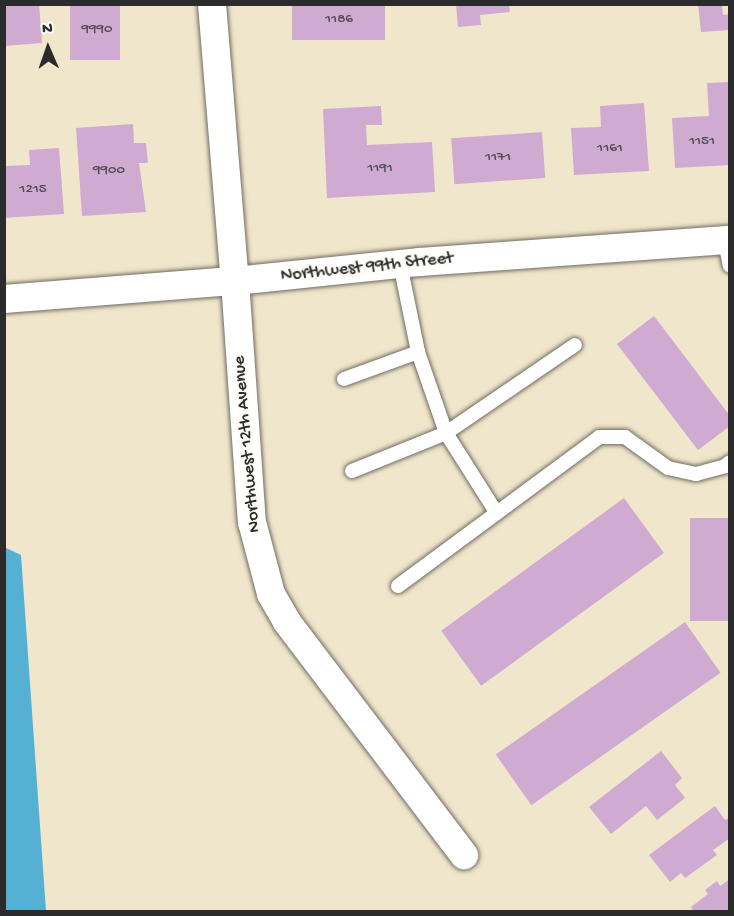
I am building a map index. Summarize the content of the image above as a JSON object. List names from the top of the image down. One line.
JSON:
{"streets":{"street":["Northwest 99th Street","Northwest 12th Avenue"]},"crossings":[["Northwest 99th Street","Northwest 12th Avenue"]],"house_numbers":["1186","9990","1151","1161","1171","1191","9900","1215"],"north":"top"}
